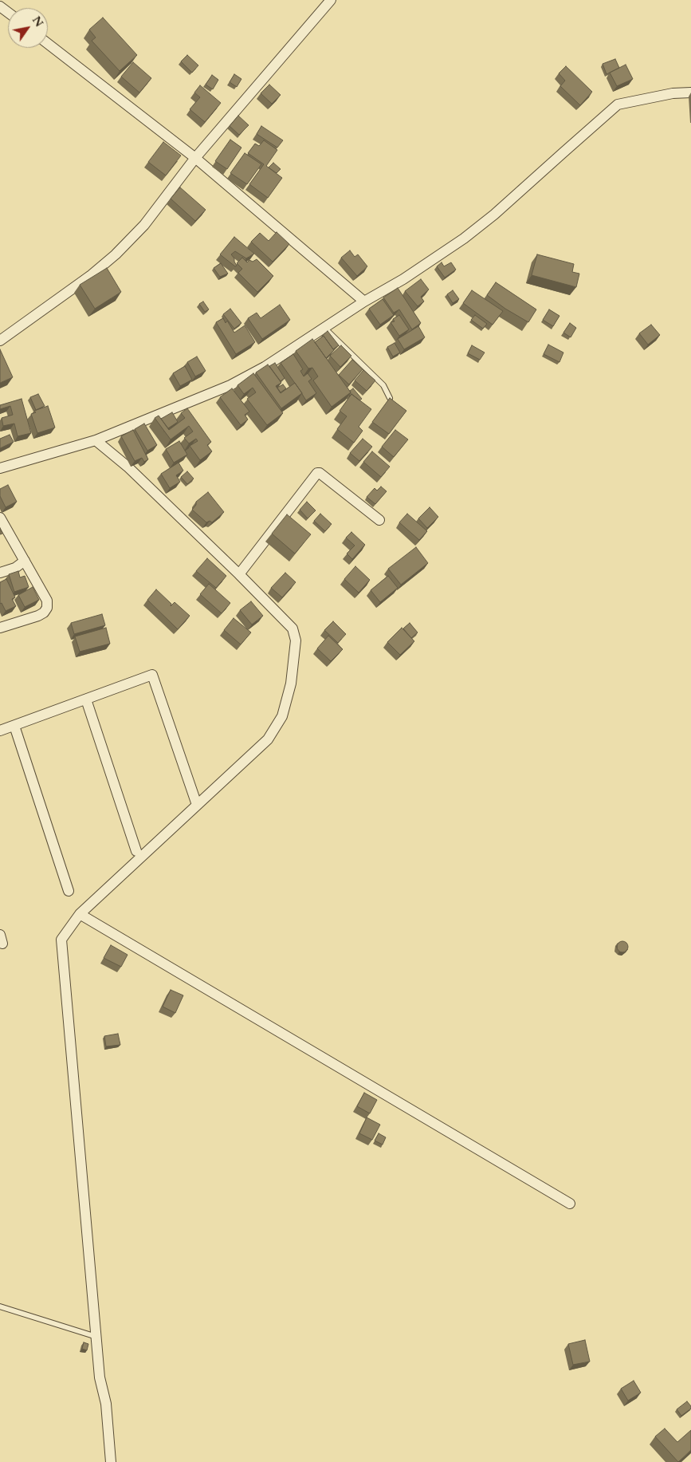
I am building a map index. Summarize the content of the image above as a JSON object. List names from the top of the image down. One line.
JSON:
{"north":"top right"}
